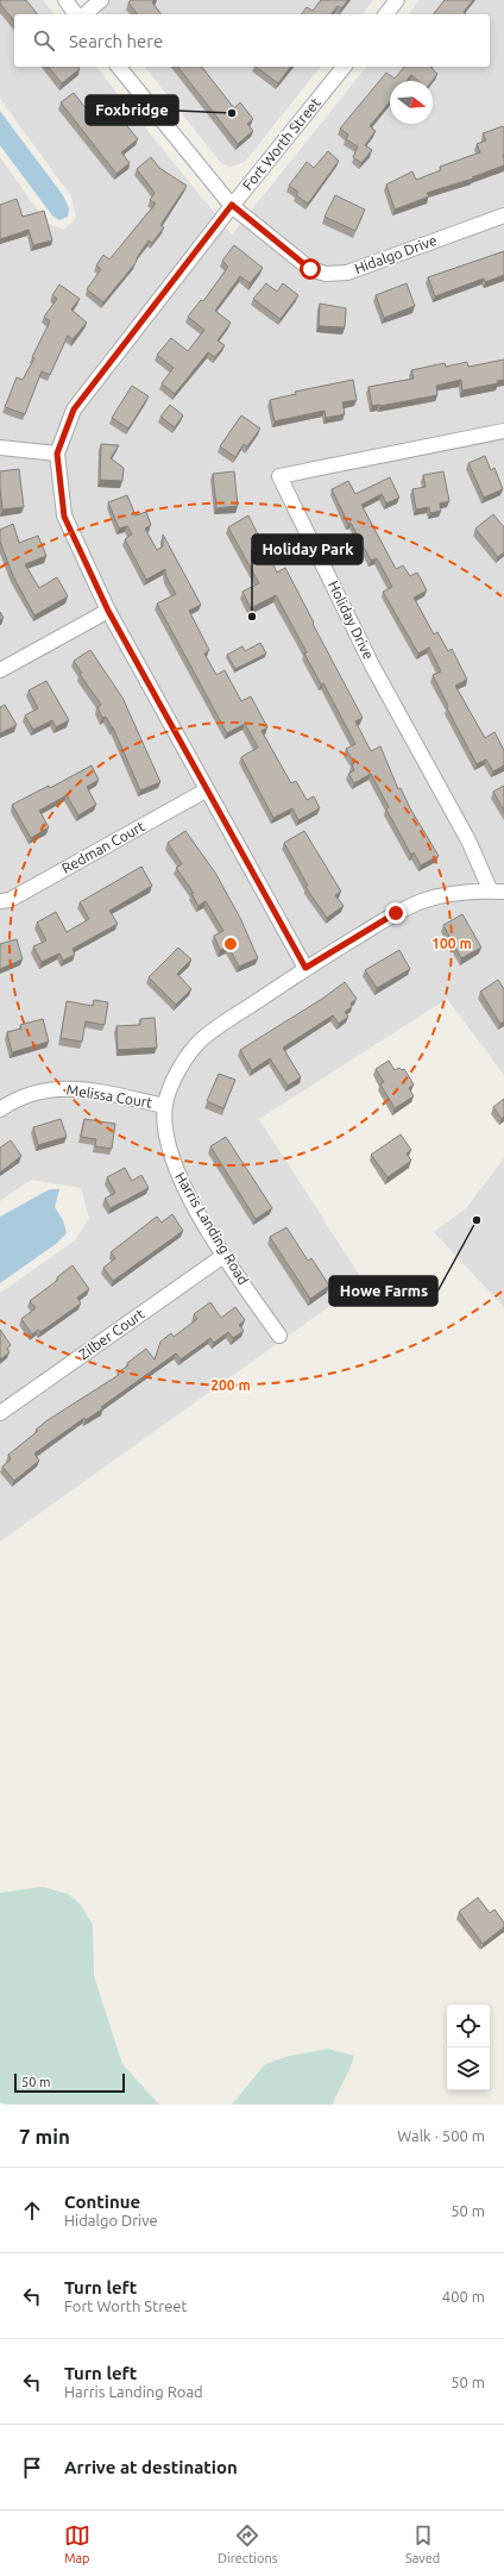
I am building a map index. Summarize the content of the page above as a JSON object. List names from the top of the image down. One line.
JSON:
{"streets":{"street":["Fort Worth Street","Hidalgo Drive","Holiday Drive","Redman Court","Melissa Court","Harris Landing Road","Zilber Court"]},"crossings":[["Fort Worth Street","Hidalgo Drive"],["Fort Worth Street","Redman Court"],["Fort Worth Street","Harris Landing Road"],["Holiday Drive","Harris Landing Road"],["Melissa Court","Harris Landing Road"],["Harris Landing Road","Zilber Court"]],"places":["Foxbridge","Holiday Park","Howe Farms"],"scale_bar":"50 m","north":"right","page":{"search":"Search here","scale":"50 m","heading":["7 min","Walk · 500 m"],"list":[["Continue","Hidalgo Drive","50 m"],["Turn left","Fort Worth Street","400 m"],["Turn left","Harris Landing Road","50 m"],"Arrive at destination"],"nav":["Map","Directions","Saved"]},"rings":["100 m","200 m"]}
